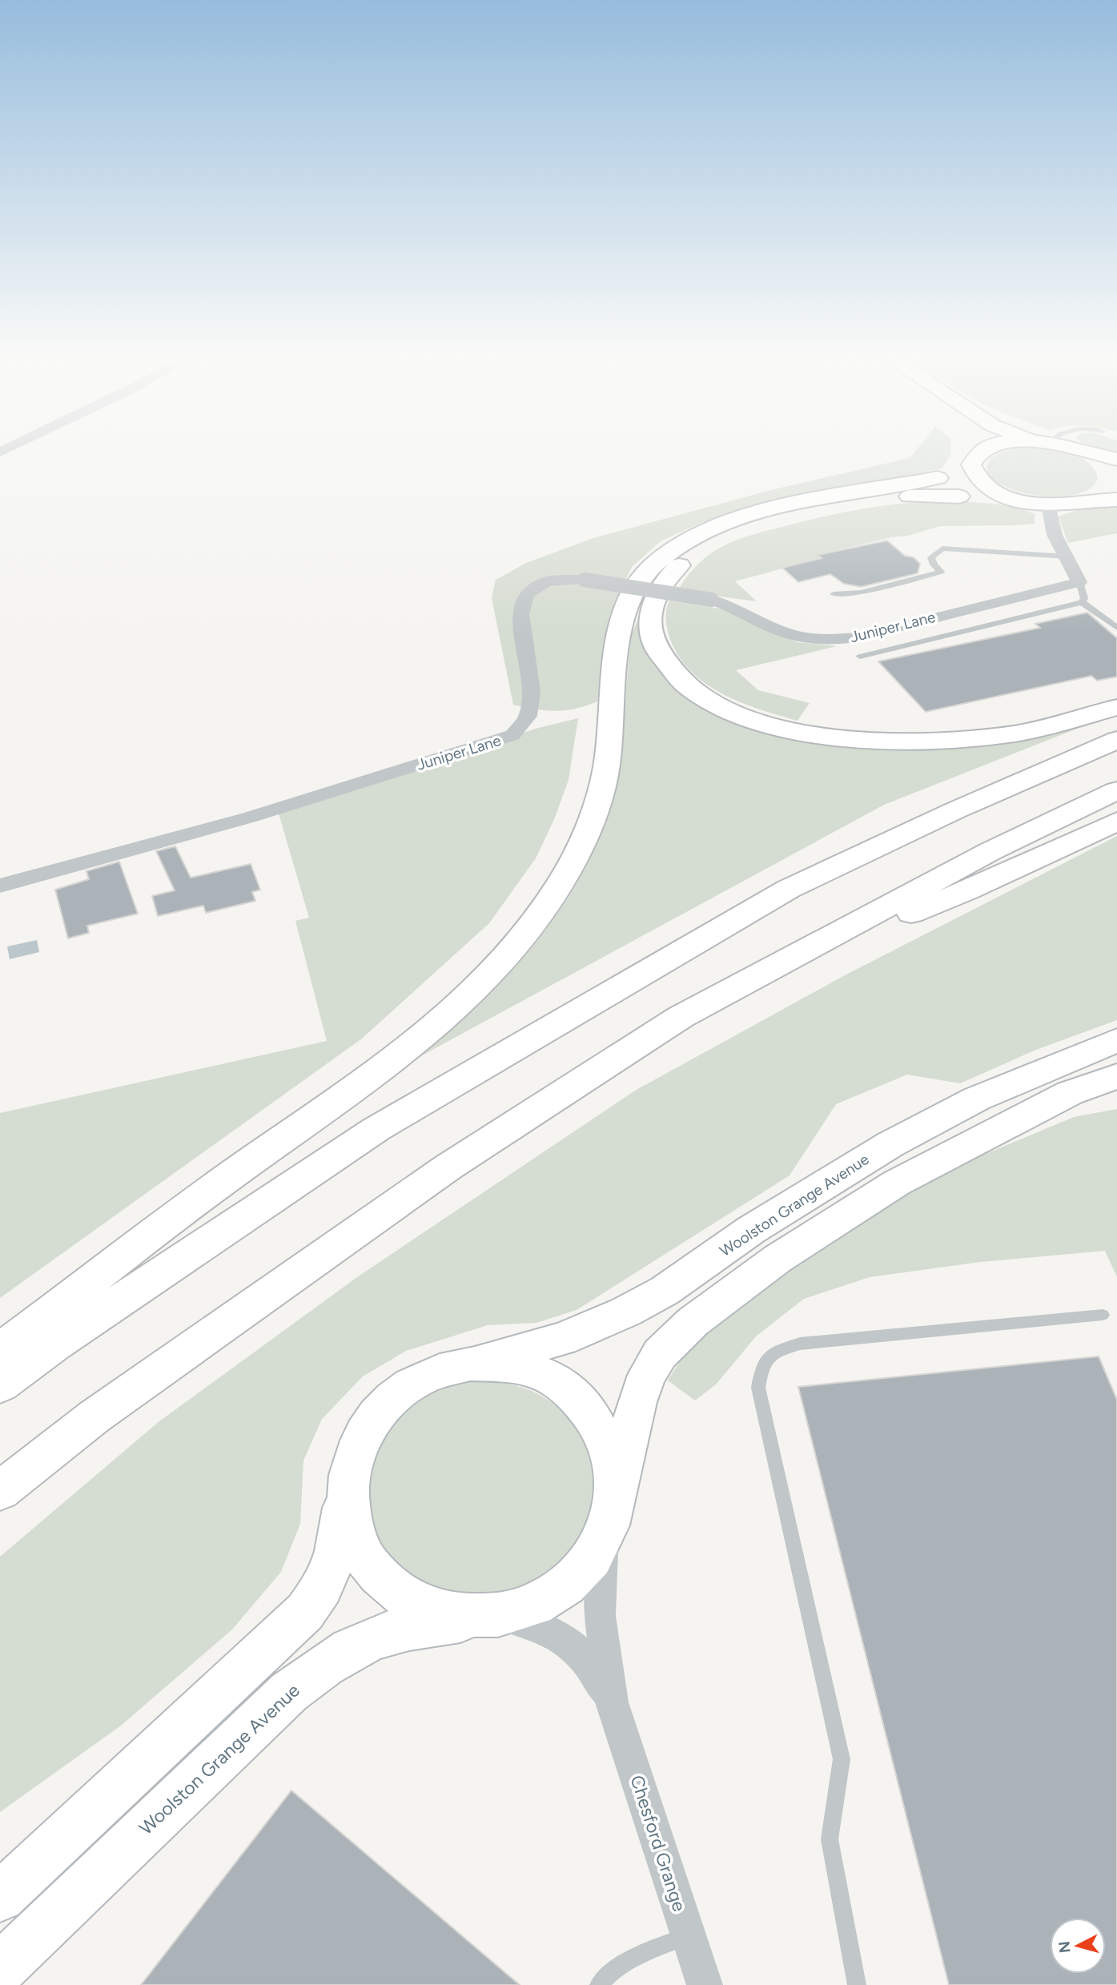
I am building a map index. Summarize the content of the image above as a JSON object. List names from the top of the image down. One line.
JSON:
{"streets":{"main road":["Woolston Grange Avenue"],"street":["Juniper Lane","Chesford Grange"]},"crossings":[["Woolston Grange Avenue","Chesford Grange"]],"north":"left"}
